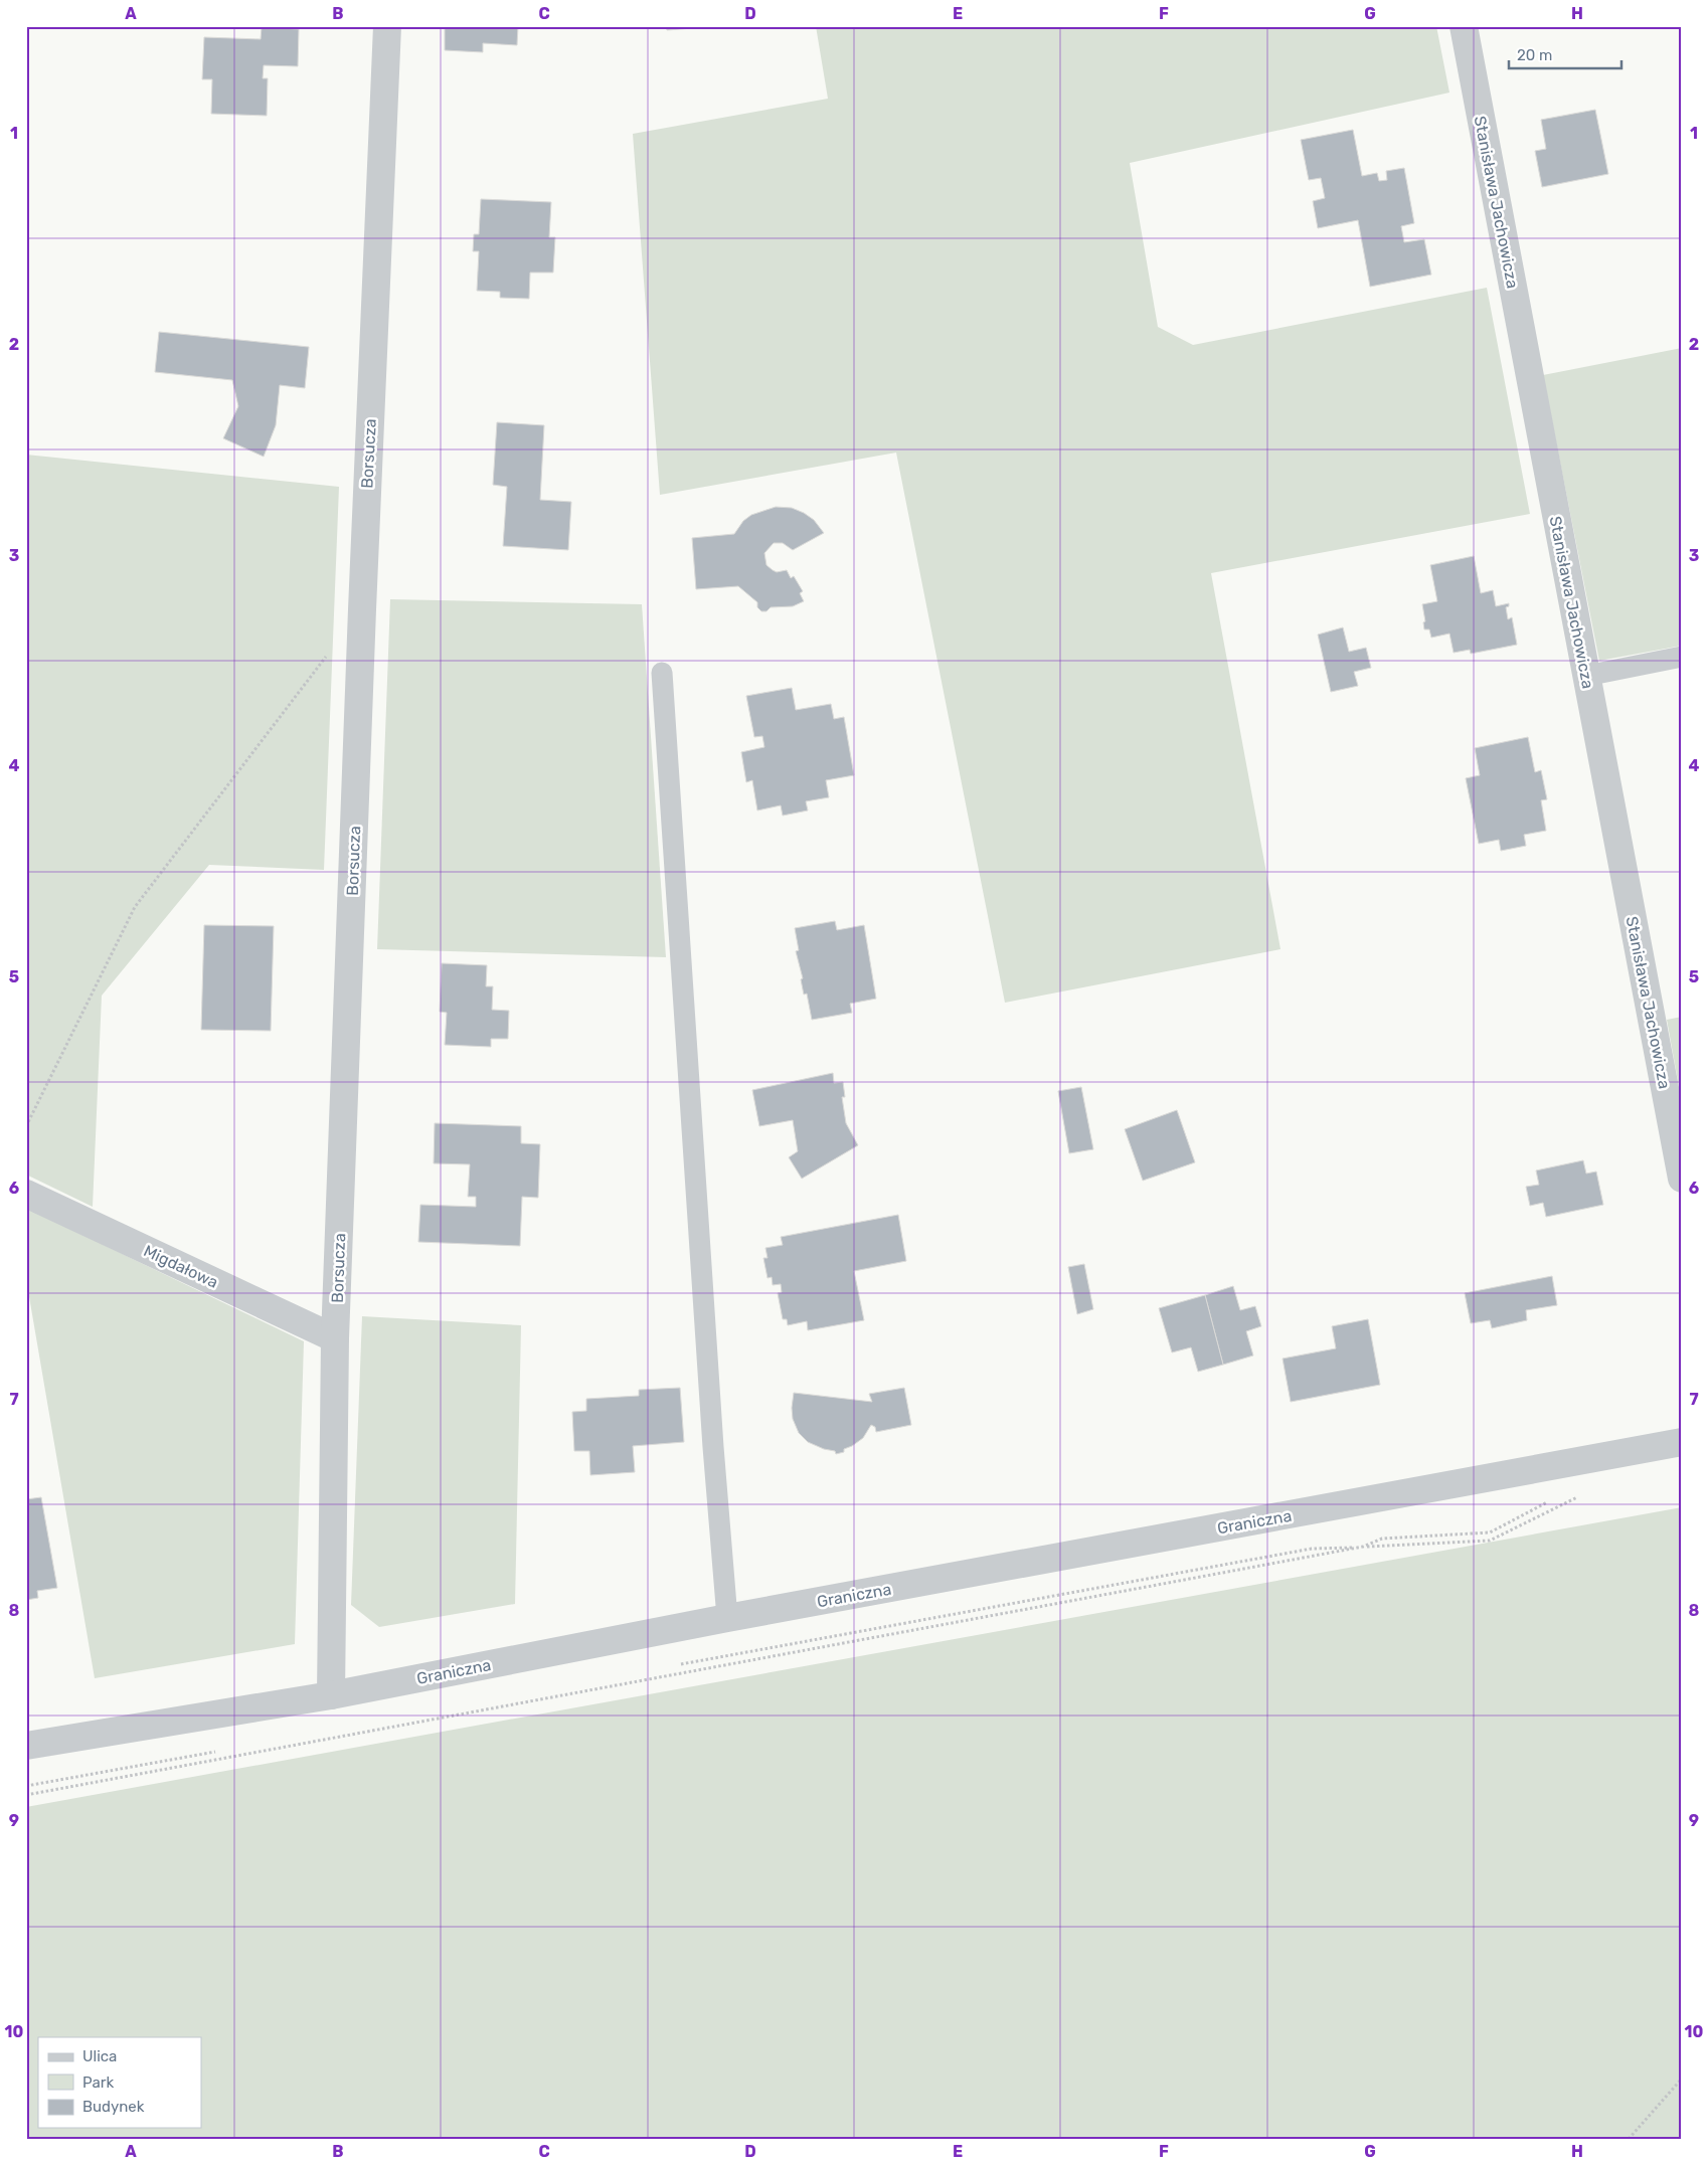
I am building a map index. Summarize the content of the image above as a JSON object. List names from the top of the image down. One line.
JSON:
{"streets":{"street":["Stanisława Jachowicza","Borsucza","Migdałowa","Graniczna"]},"crossings":[["Borsucza","Migdałowa"],["Borsucza","Graniczna"]],"legend":["Ulica","Park","Budynek"],"scale_bar":"20 m","grid":{"columns":["A","B","C","D","E","F","G","H"],"rows":["1","2","3","4","5","6","7","8","9","10"]}}
